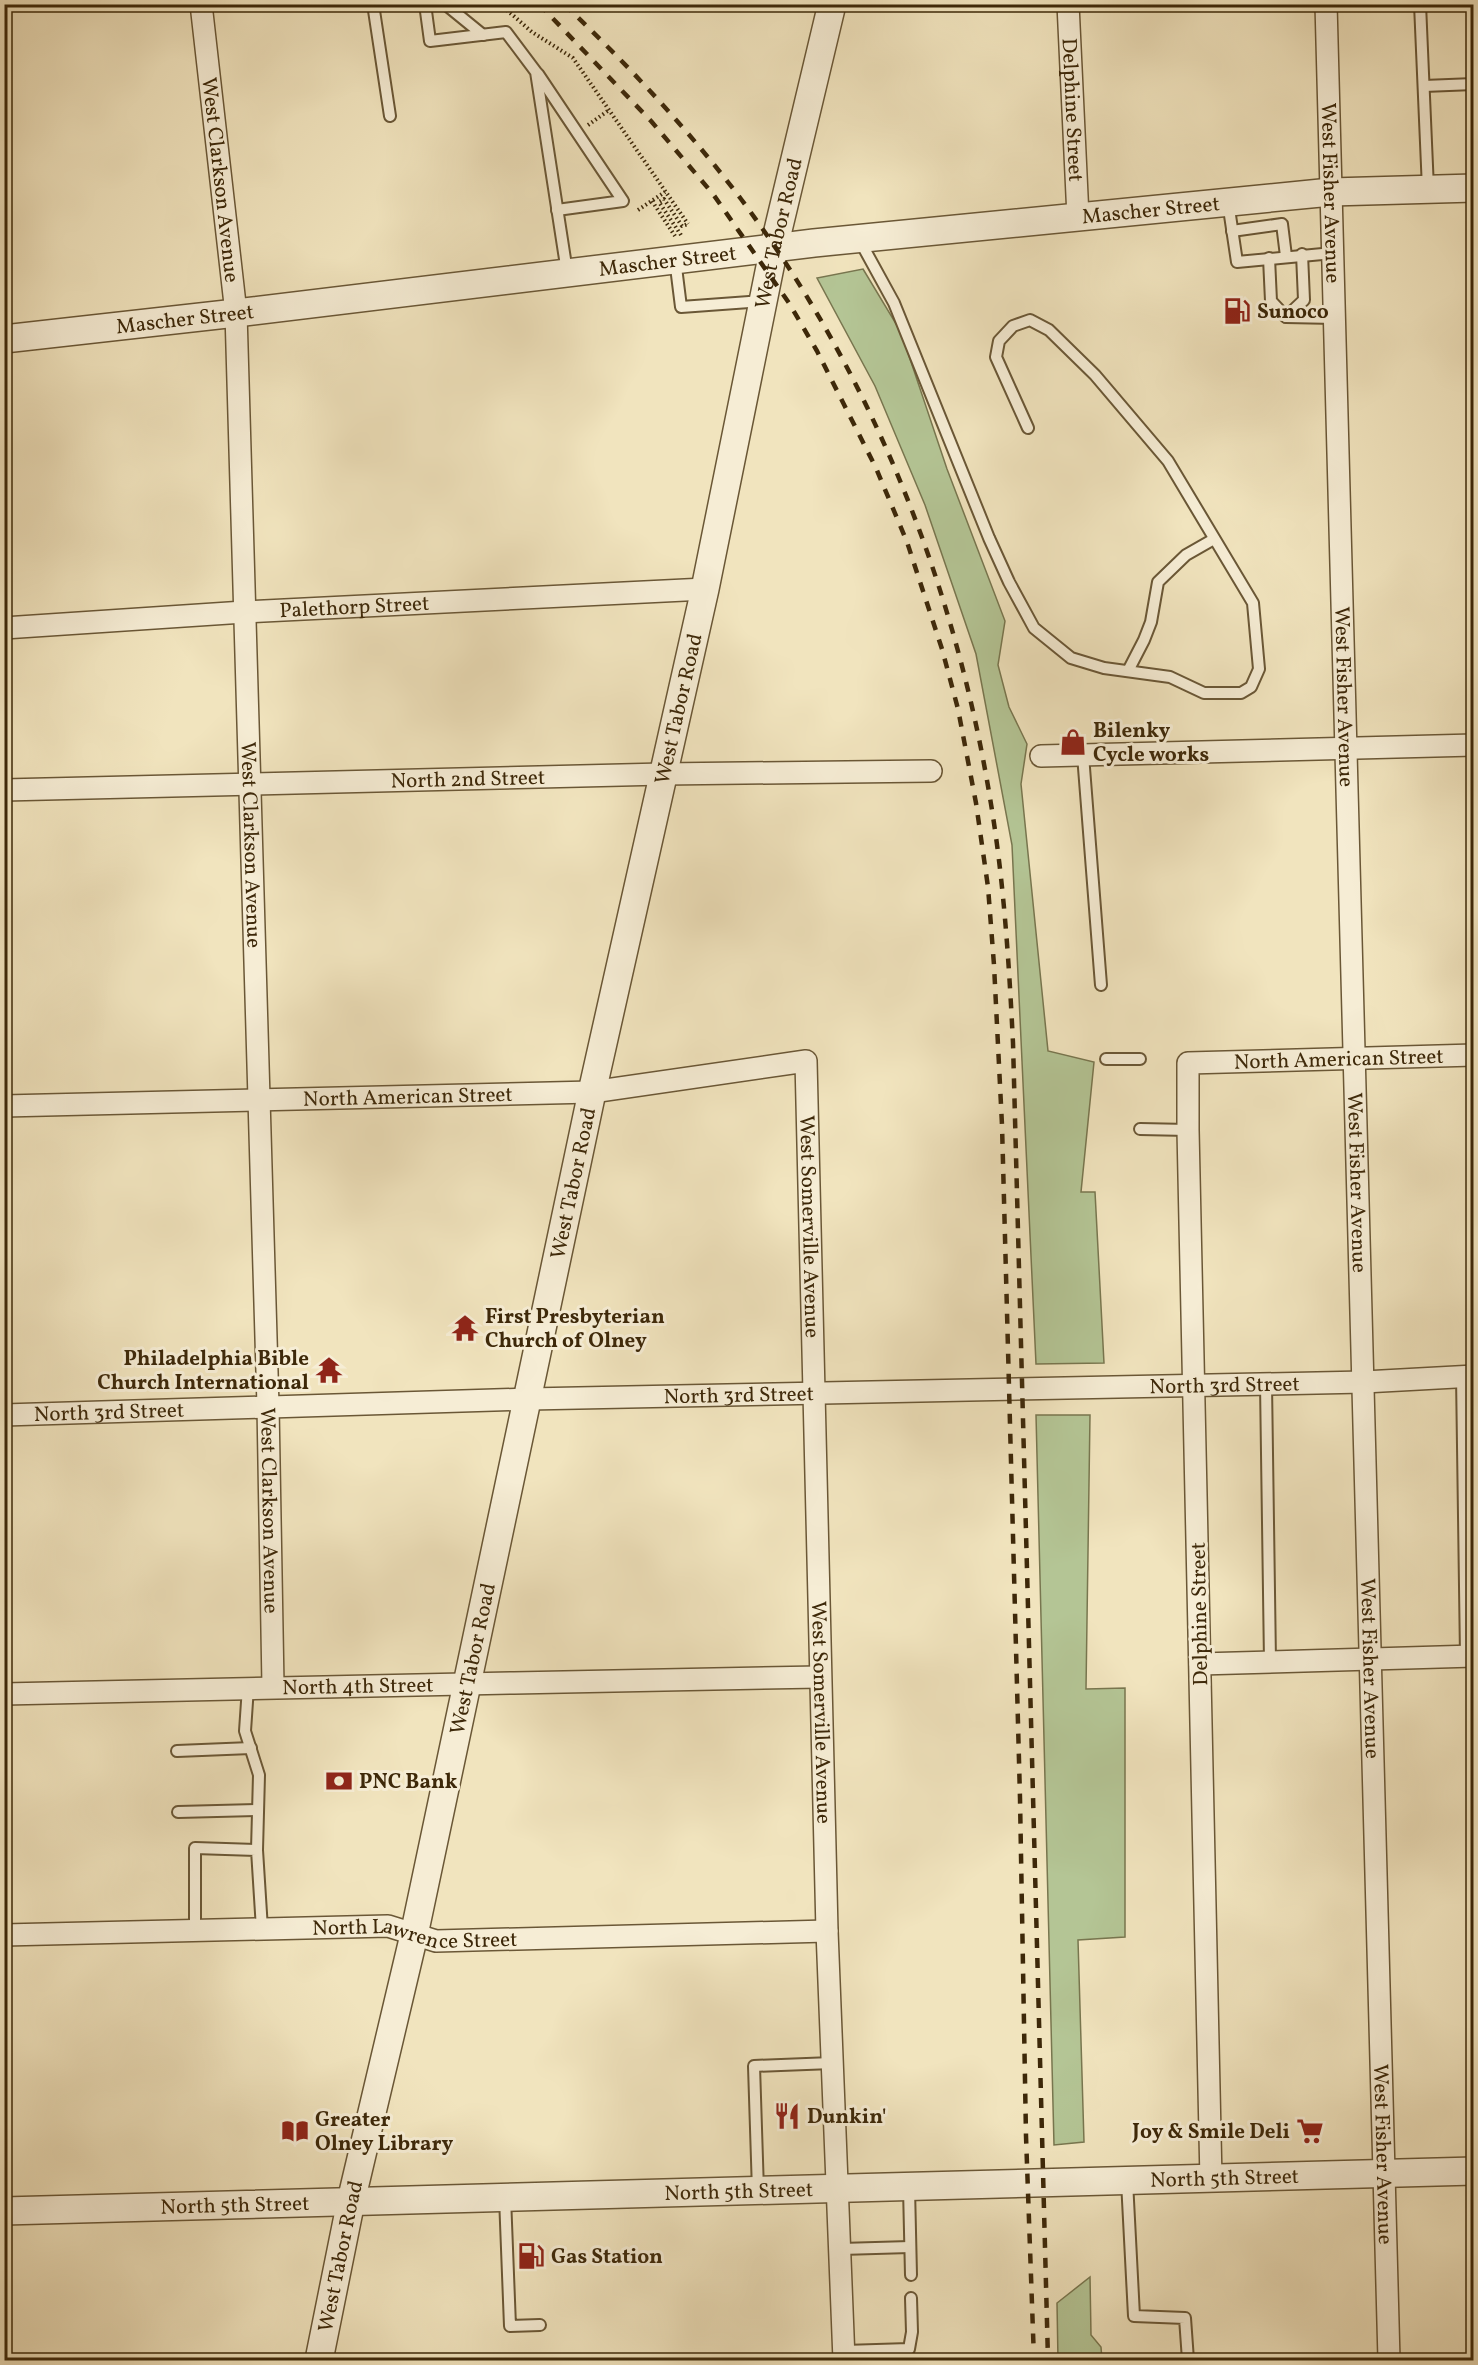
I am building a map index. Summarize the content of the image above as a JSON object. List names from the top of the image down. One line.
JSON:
{"streets":{"street":["Delphine Street","West Clarkson Avenue","West Fisher Avenue","Mascher Street","West Tabor Road","Palethorp Street","North 2nd Street","North American Street","West Somerville Avenue","North 3rd Street","North 4th Street","North Lawrence Street","North 5th Street"]},"crossings":[["Delphine Street","Mascher Street"],["Delphine Street","North American Street"],["Delphine Street","North 3rd Street"],["Delphine Street","North 5th Street"],["West Clarkson Avenue","Mascher Street"],["West Clarkson Avenue","Palethorp Street"],["West Clarkson Avenue","North 2nd Street"],["West Clarkson Avenue","North American Street"],["West Clarkson Avenue","North 3rd Street"],["West Clarkson Avenue","North 4th Street"],["West Fisher Avenue","Mascher Street"],["West Fisher Avenue","North American Street"],["West Fisher Avenue","North 3rd Street"],["West Fisher Avenue","North 5th Street"],["Mascher Street","West Tabor Road"],["West Tabor Road","Palethorp Street"],["West Tabor Road","North 2nd Street"],["West Tabor Road","North American Street"],["West Tabor Road","North 3rd Street"],["West Tabor Road","North 4th Street"],["West Tabor Road","North Lawrence Street"],["West Tabor Road","North 5th Street"],["North American Street","West Somerville Avenue"],["West Somerville Avenue","North 3rd Street"],["West Somerville Avenue","North 4th Street"],["West Somerville Avenue","North Lawrence Street"],["West Somerville Avenue","North 5th Street"]],"places":{"fuel station":["Sunoco","Gas Station"],"shop":["Bilenky Cycle works"],"temple":["First Presbyterian Church of Olney","Philadelphia Bible Church International"],"bank":["PNC Bank"],"restaurant":["Dunkin'"],"library":["Greater Olney Library"],"supermarket":["Joy & Smile Deli"]}}
